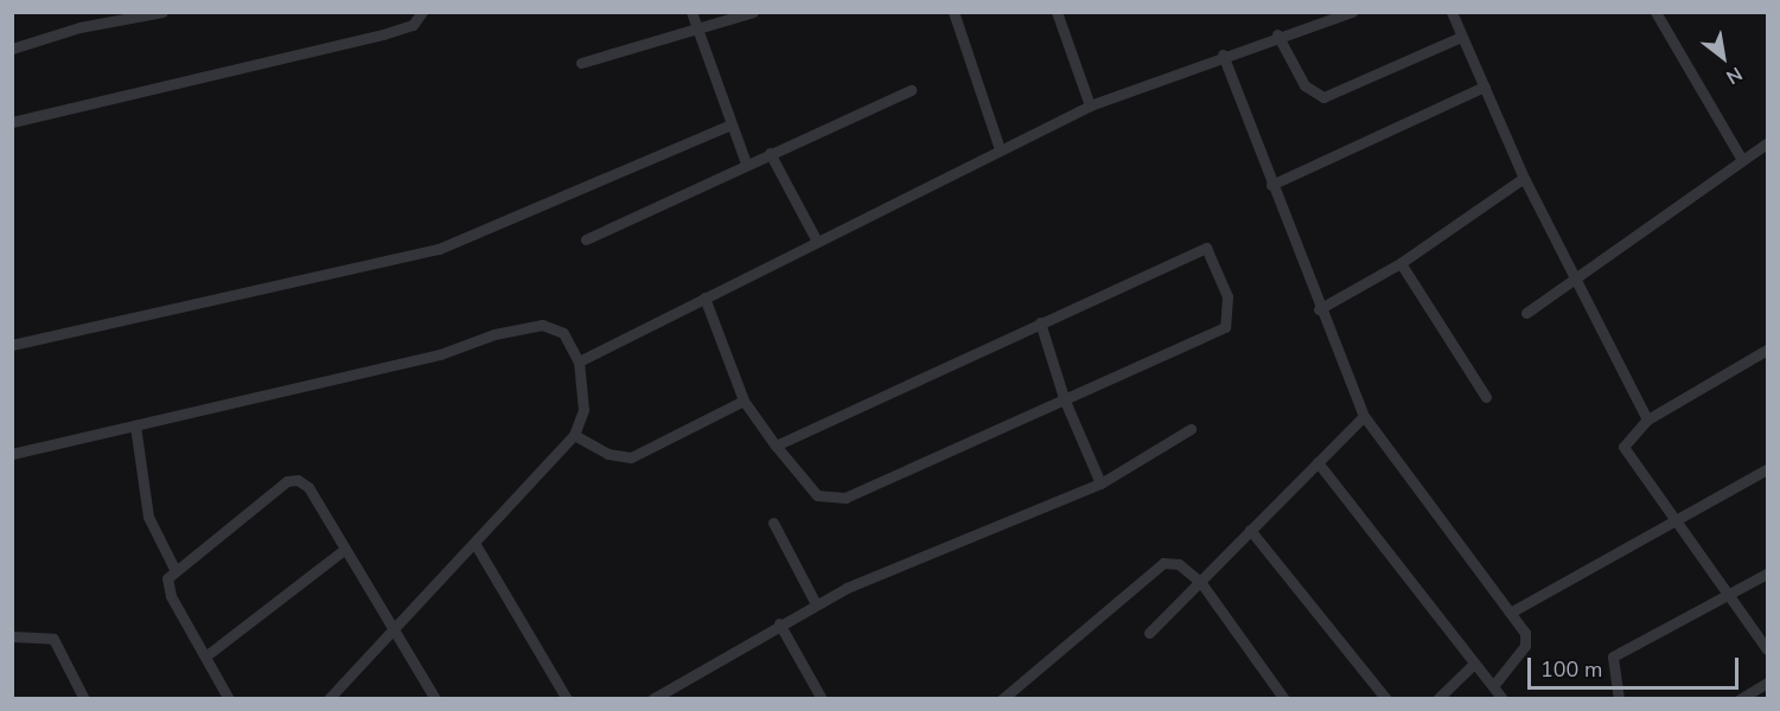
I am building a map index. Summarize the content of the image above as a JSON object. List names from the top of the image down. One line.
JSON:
{"scale_bar":"100 m","north":"bottom right"}
